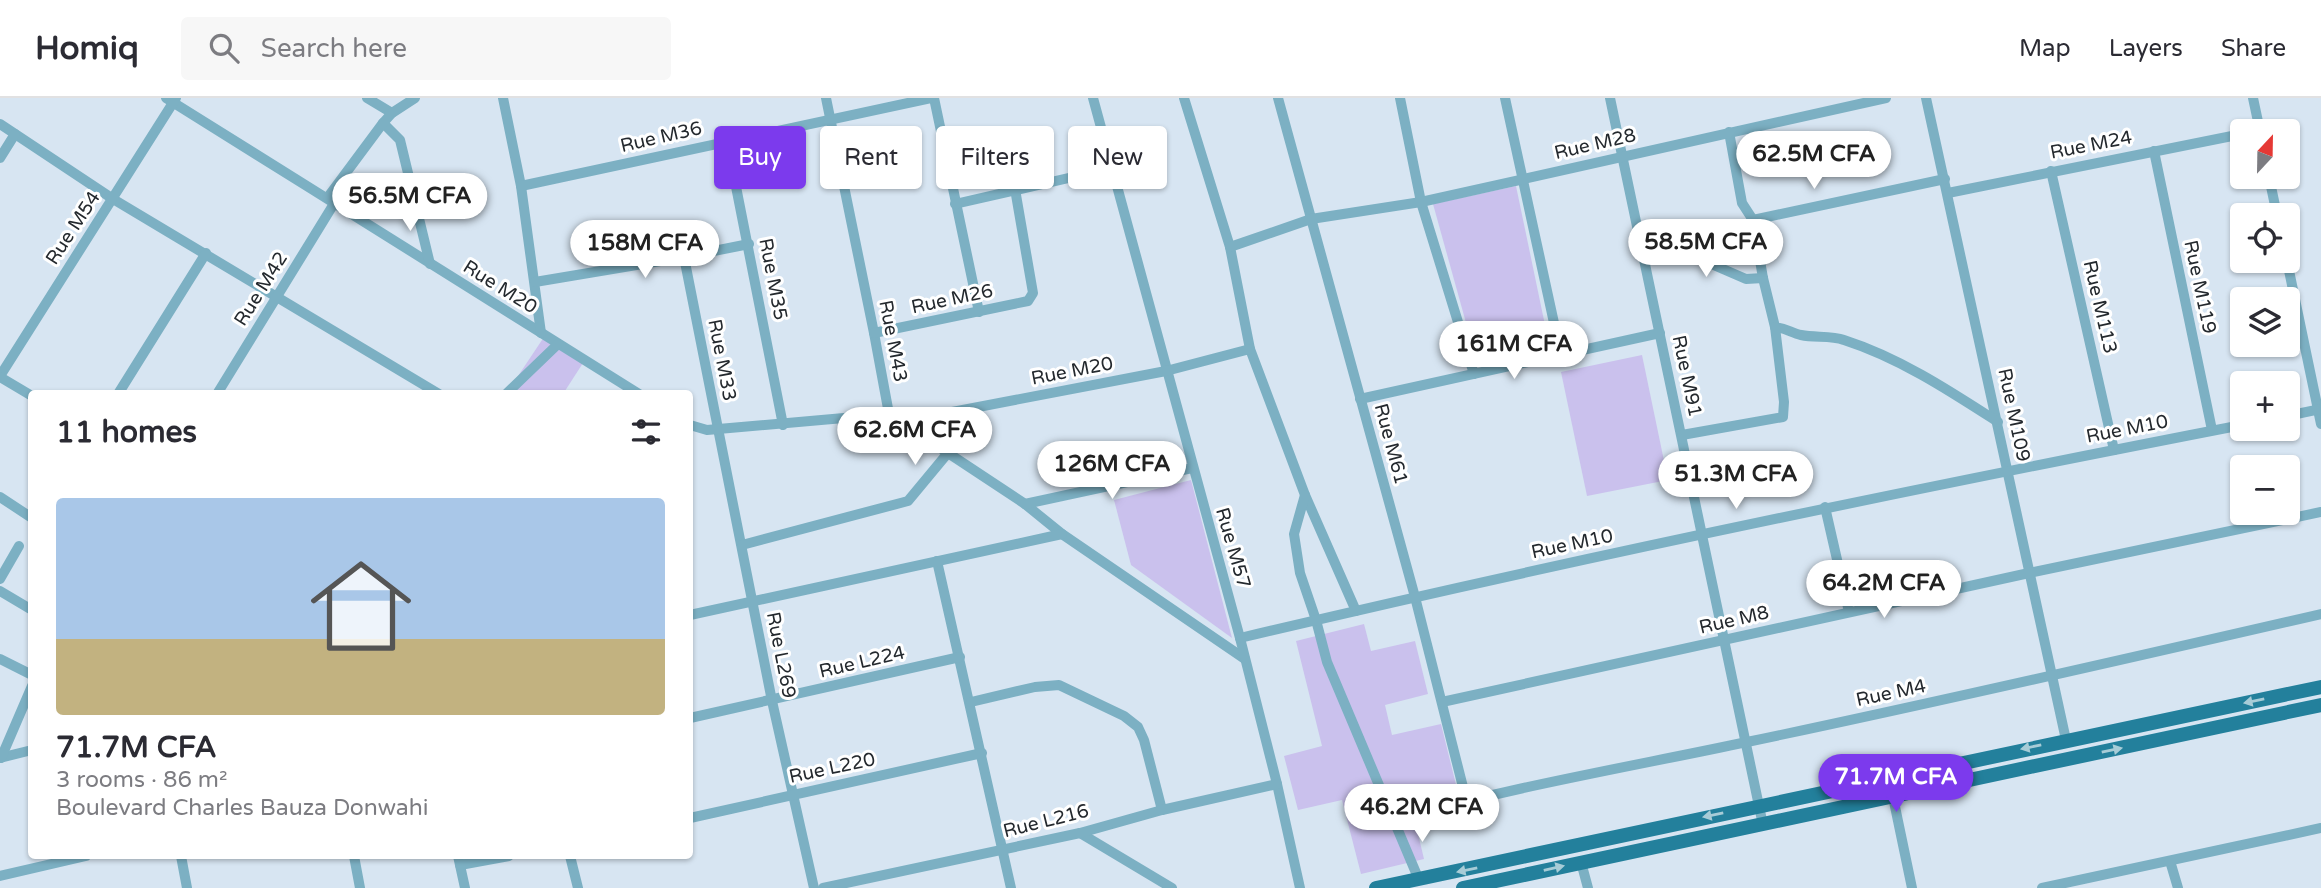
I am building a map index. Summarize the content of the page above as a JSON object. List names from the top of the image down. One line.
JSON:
{"streets":{"street":["Rue M36","Rue M28","Rue M24","Rue M54","Rue M35","Rue M20","Rue M119","Rue M42","Rue M26","Rue M113","Rue M43","Rue M33","Rue M91","Rue M109","Rue M10","Rue M61","Rue M57","Rue M8","Rue L269","Rue L224","Rue M4","Rue L220","Rue L216"]},"crossings":[["Rue M36","Rue M43"],["Rue M28","Rue M91"],["Rue M28","Rue M61"],["Rue M24","Rue M119"],["Rue M24","Rue M113"],["Rue M24","Rue M109"],["Rue M54","Rue M20"],["Rue M20","Rue M42"],["Rue M20","Rue M57"],["Rue M119","Rue M10"],["Rue M26","Rue M43"],["Rue M113","Rue M10"],["Rue M33","Rue L269"],["Rue M91","Rue M10"],["Rue M91","Rue M8"],["Rue M91","Rue M4"],["Rue M109","Rue M10"],["Rue M109","Rue M8"],["Rue M109","Rue M4"],["Rue M10","Rue M61"],["Rue M10","Rue M57"],["Rue M61","Rue M8"],["Rue M61","Rue M4"],["Rue M57","Rue L216"],["Rue L269","Rue L224"],["Rue L269","Rue L220"]],"north":"top","page":{"header":"Homiq","search":"Search here","nav":["Map","Layers","Share"],"map_buttons":["+","−"],"chip":["Buy","Rent","Filters","New"],"price":["62.5M CFA","56.5M CFA","58.5M CFA","158M CFA","161M CFA","62.6M CFA","126M CFA","51.3M CFA","64.2M CFA","71.7M CFA","46.2M CFA"],"heading":"11 homes","list":[{"name":"71.7M CFA","note":"3 rooms · 86 m² · Boulevard Charles Bauza Donwahi"}]}}
